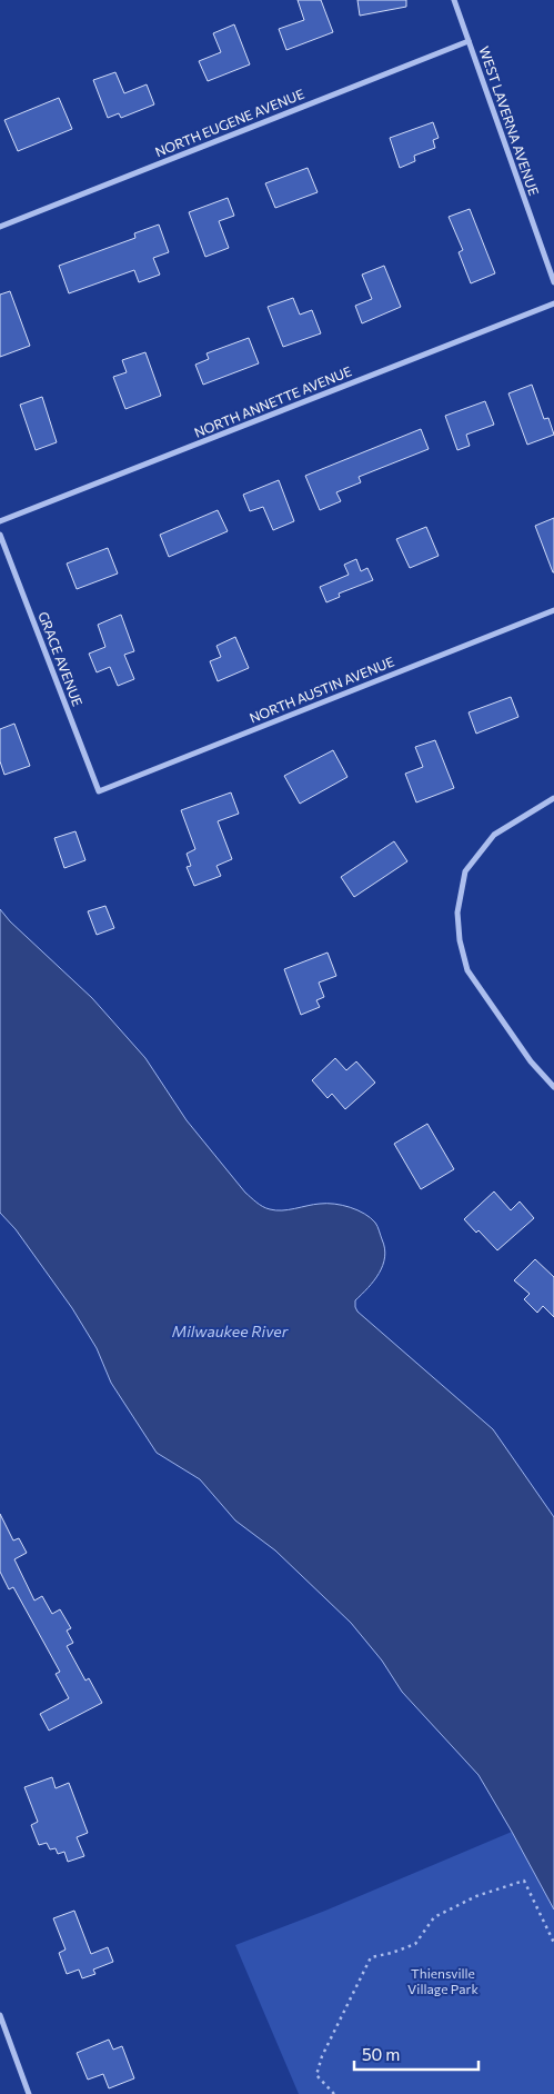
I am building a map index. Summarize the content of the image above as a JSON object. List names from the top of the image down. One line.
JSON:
{"streets":{"street":["WEST LAVERNA AVENUE","NORTH EUGENE AVENUE","NORTH ANNETTE AVENUE","GRACE AVENUE","NORTH AUSTIN AVENUE"]},"crossings":[["WEST LAVERNA AVENUE","NORTH EUGENE AVENUE"],["GRACE AVENUE","NORTH AUSTIN AVENUE"]],"water":["Milwaukee River"],"parks":["Thiensville Village Park"],"scale_bar":"50 m"}
